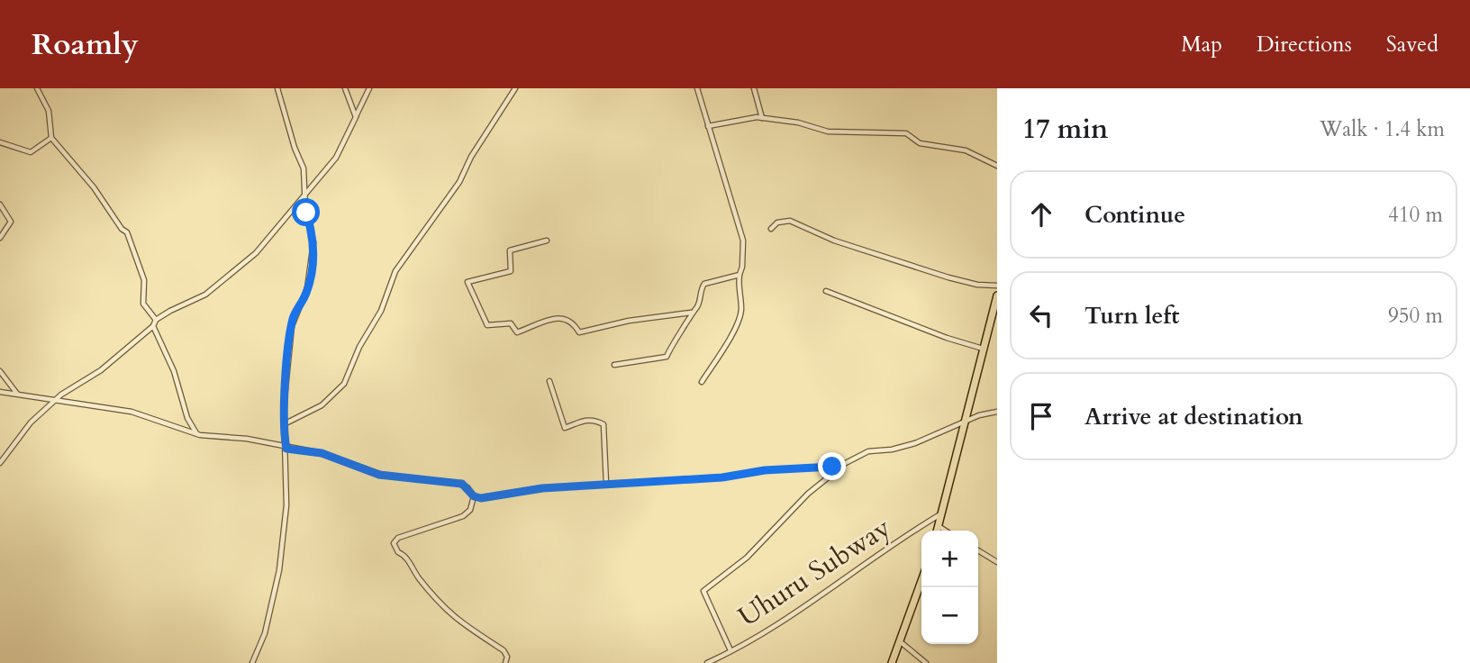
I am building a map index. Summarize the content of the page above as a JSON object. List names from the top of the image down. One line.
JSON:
{"streets":{"street":["Uhuru Subway"]},"page":{"header":"Roamly","nav":["Map","Directions","Saved"],"heading":["17 min","Walk · 1.4 km"],"list":[["Continue","410 m"],["Turn left","950 m"],"Arrive at destination"],"map_buttons":["+","−"]}}
